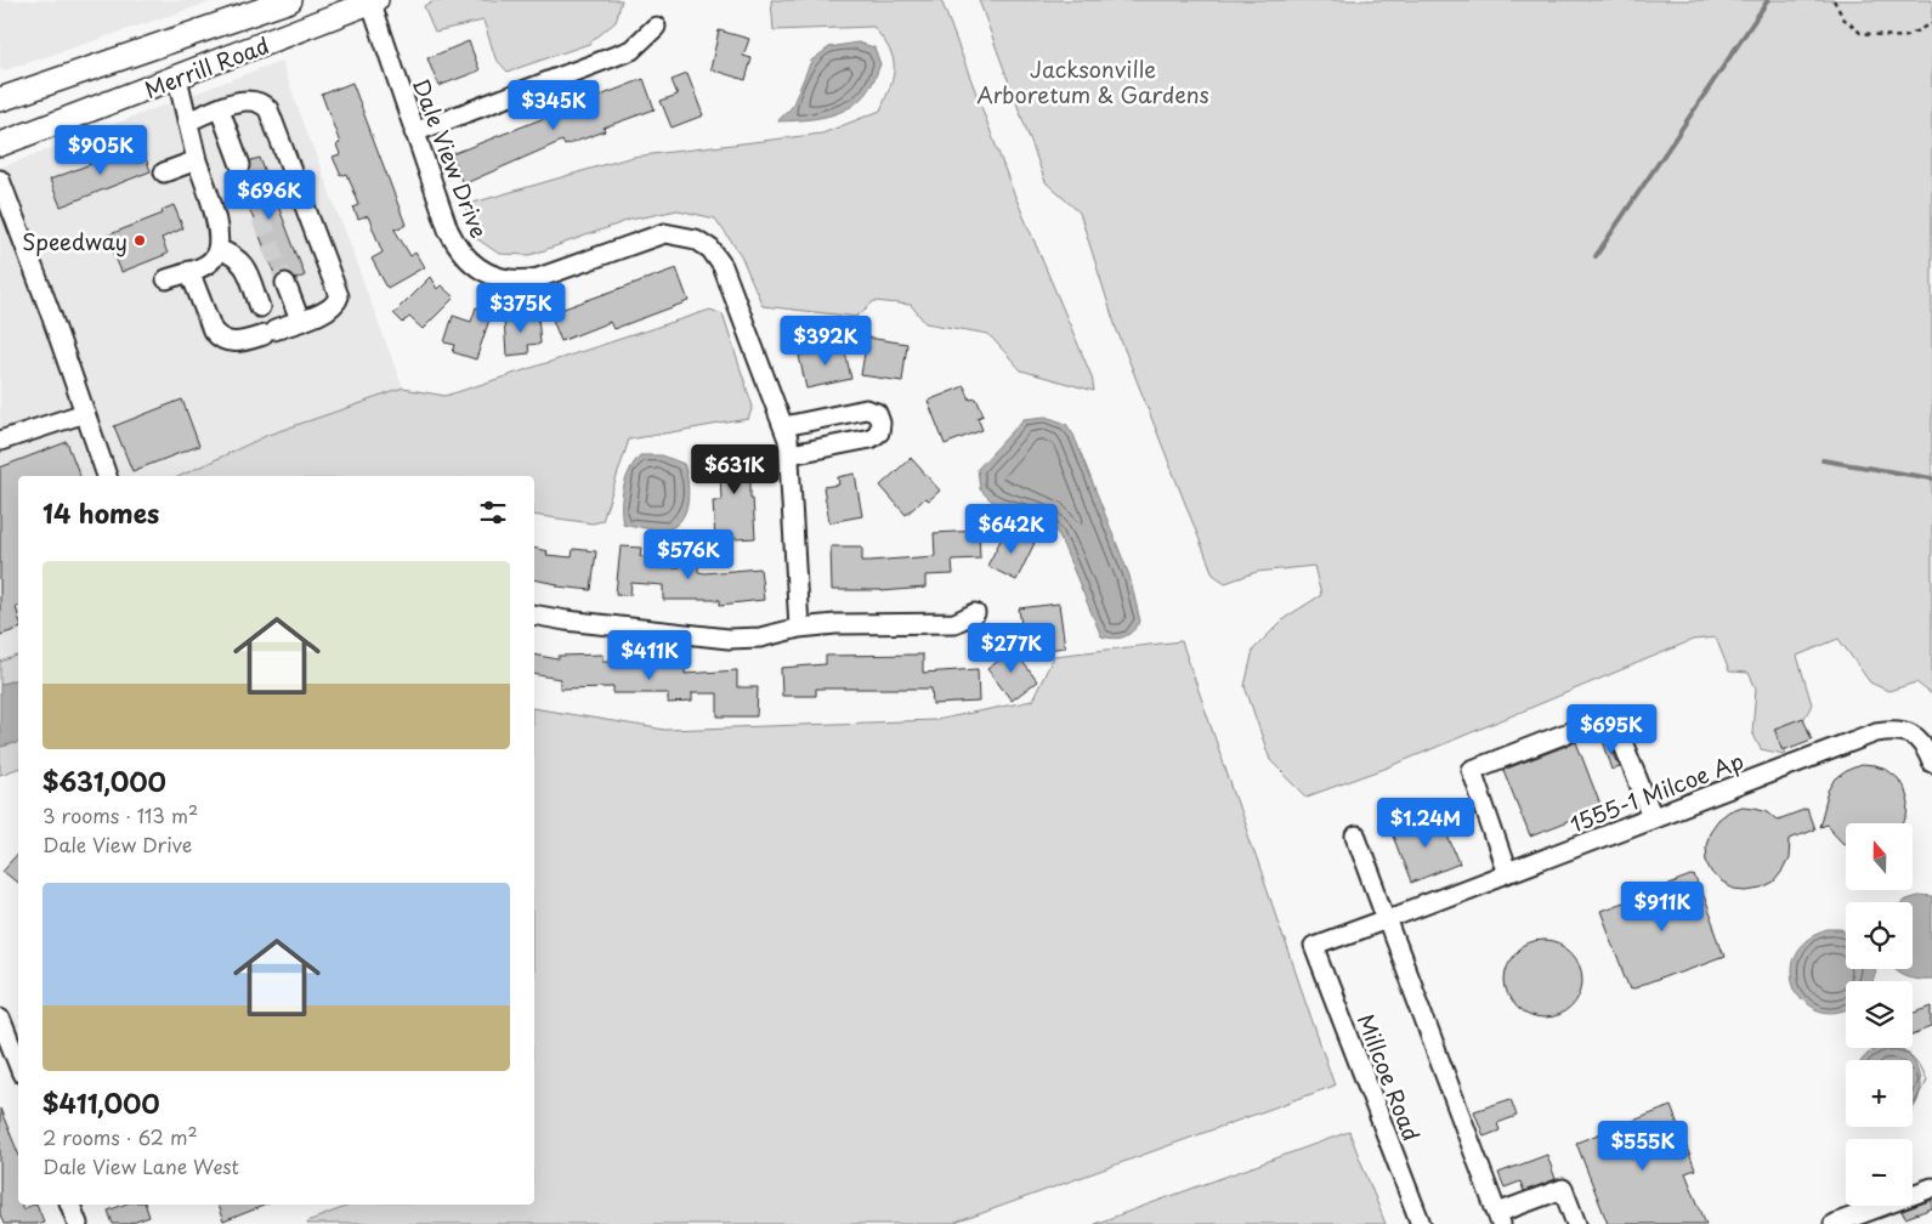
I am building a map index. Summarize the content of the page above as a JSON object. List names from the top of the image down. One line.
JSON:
{"streets":{"main road":["Merrill Road"],"street":["Dale View Drive","1555-1 Milcoe Ap","Millcoe Road"]},"crossings":[["Merrill Road","Dale View Drive"],["1555-1 Milcoe Ap","Millcoe Road"]],"parks":["Jacksonville Arboretum & Gardens"],"places":["Speedway"],"north":"top","page":{"price":["$345K","$905K","$696K","$375K","$392K","$631K","$642K","$576K","$277K","$411K","$695K","$1.24M","$911K","$555K"],"heading":"14 homes","list":[{"name":"$631,000","note":"3 rooms · 113 m² · Dale View Drive"},{"name":"$411,000","note":"2 rooms · 62 m² · Dale View Lane West"}],"map_buttons":["+","−"]}}
